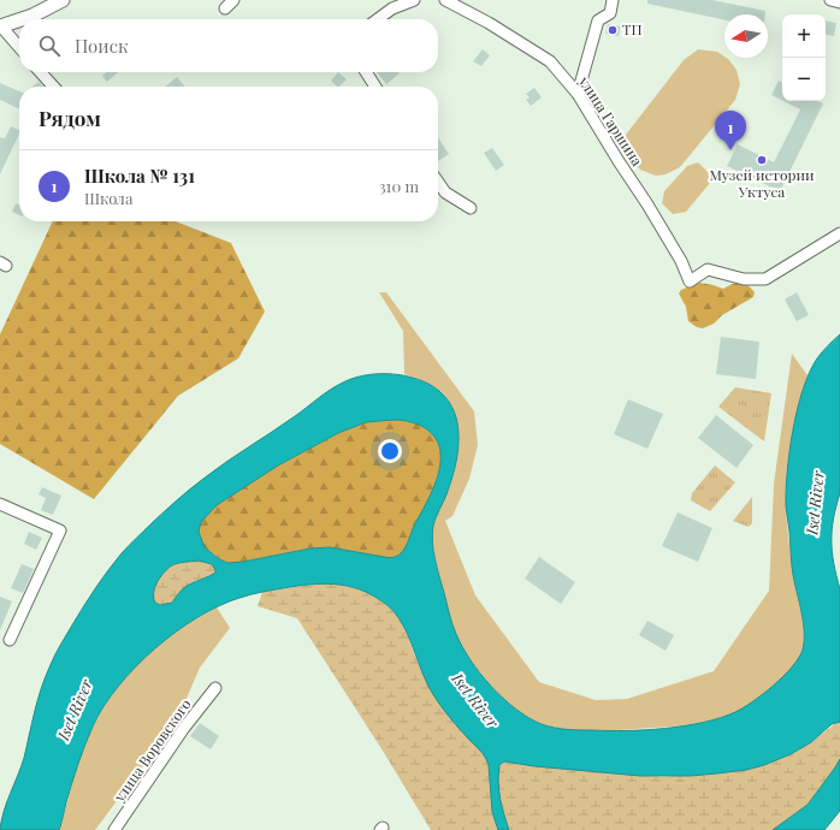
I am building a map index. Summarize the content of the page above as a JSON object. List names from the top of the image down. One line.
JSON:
{"streets":{"street":["улица Гаршина","улица Воровского"]},"water":["Iset River"],"places":["ТП","Музей истории Уктуса"],"north":"left","page":{"map_buttons":["+","−"],"search":"Поиск","heading":"Рядом","pins":"1","list":[{"mark":"1","name":"Школа № 131","note":"Школа","value":"310 m"}]}}
